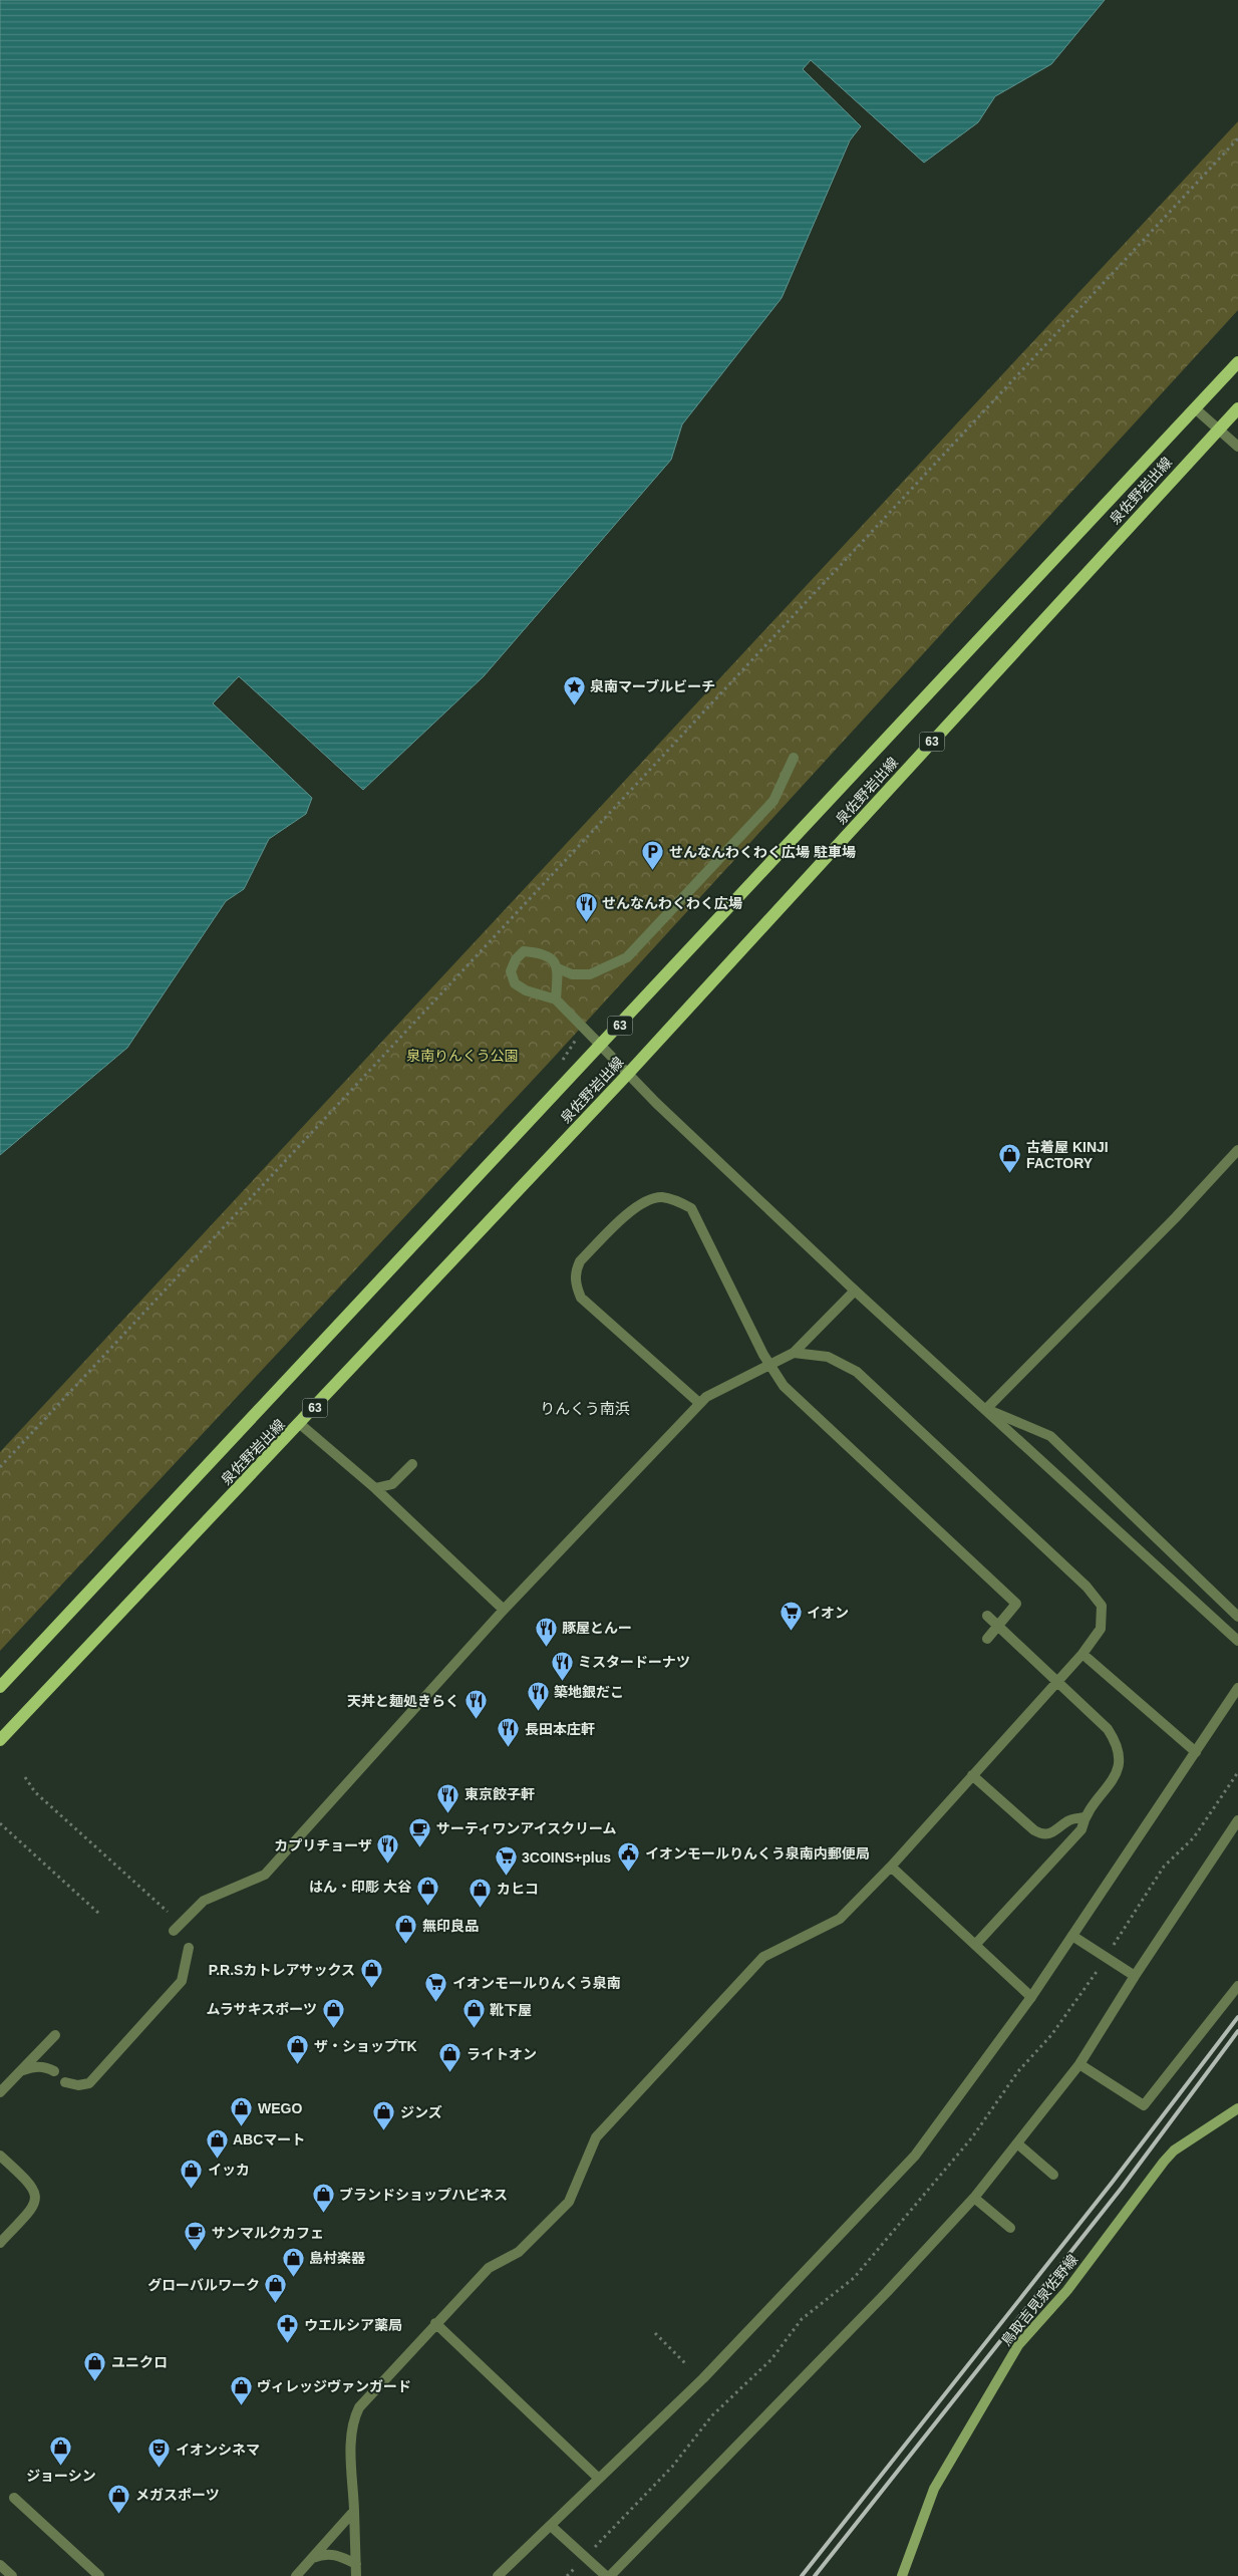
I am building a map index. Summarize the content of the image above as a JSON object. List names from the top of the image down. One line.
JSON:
{"streets":{"main road":["泉佐野岩出線","63","鳥取吉見泉佐野線"]},"districts":["りんくう南浜"],"parks":["泉南りんくう公園"],"places":{"place":["泉南マーブルビーチ"],"parking":["せんなんわくわく広場 駐車場"],"restaurant":["せんなんわくわく広場","豚屋とんー","ミスタードーナツ","築地銀だこ","天丼と麺処きらく","長田本庄軒","東京餃子軒","カプリチョーザ"],"shop":["古着屋 KINJI FACTORY","はん・印彫 大谷","カヒコ","無印良品","P.R.Sカトレアサックス","ムラサキスポーツ","靴下屋","ザ・ショップTK","ライトオン","WEGO","ジンズ","ABCマート","イッカ","ブランドショップハピネス","島村楽器","グローバルワーク","ユニクロ","ヴィレッジヴァンガード","ジョーシン","メガスポーツ"],"supermarket":["イオン","3COINS+plus","イオンモールりんくう泉南"],"cafe":["サーティワンアイスクリーム","サンマルクカフェ"],"public building":["イオンモールりんくう泉南内郵便局"],"pharmacy":["ウエルシア薬局"],"theatre":["イオンシネマ"]}}
